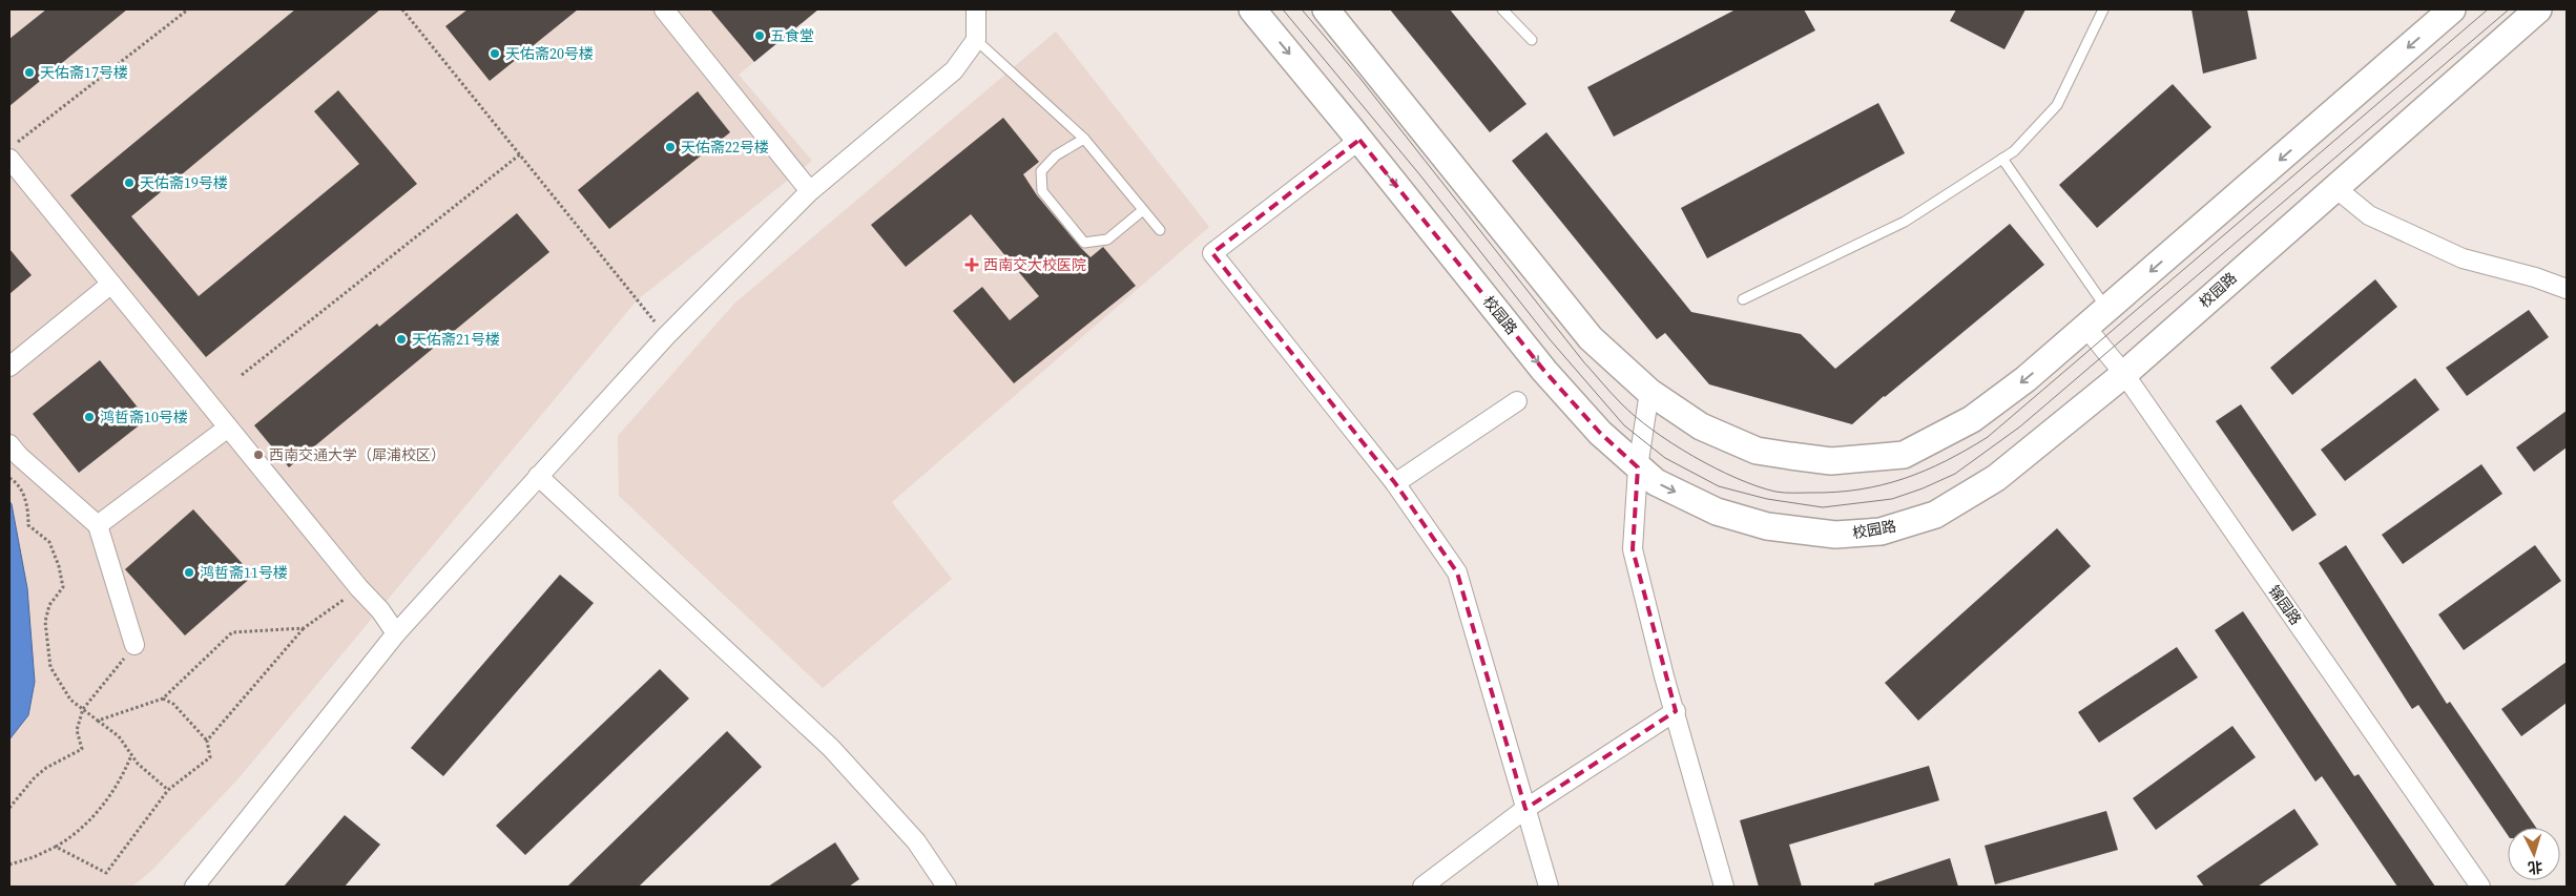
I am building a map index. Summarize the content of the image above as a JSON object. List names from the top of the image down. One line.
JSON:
{"streets":{"street":["校园路","锦园路"]},"crossings":[["校园路","锦园路"]],"one_way":["校园路"],"places":{"other":["五食堂","天佑斋20号楼","天佑斋17号楼","天佑斋22号楼","天佑斋19号楼","天佑斋21号楼","鸿哲斋10号楼","西南交通大学（犀浦校区）","鸿哲斋11号楼"],"health":["西南交大校医院"]},"north":"bottom"}
